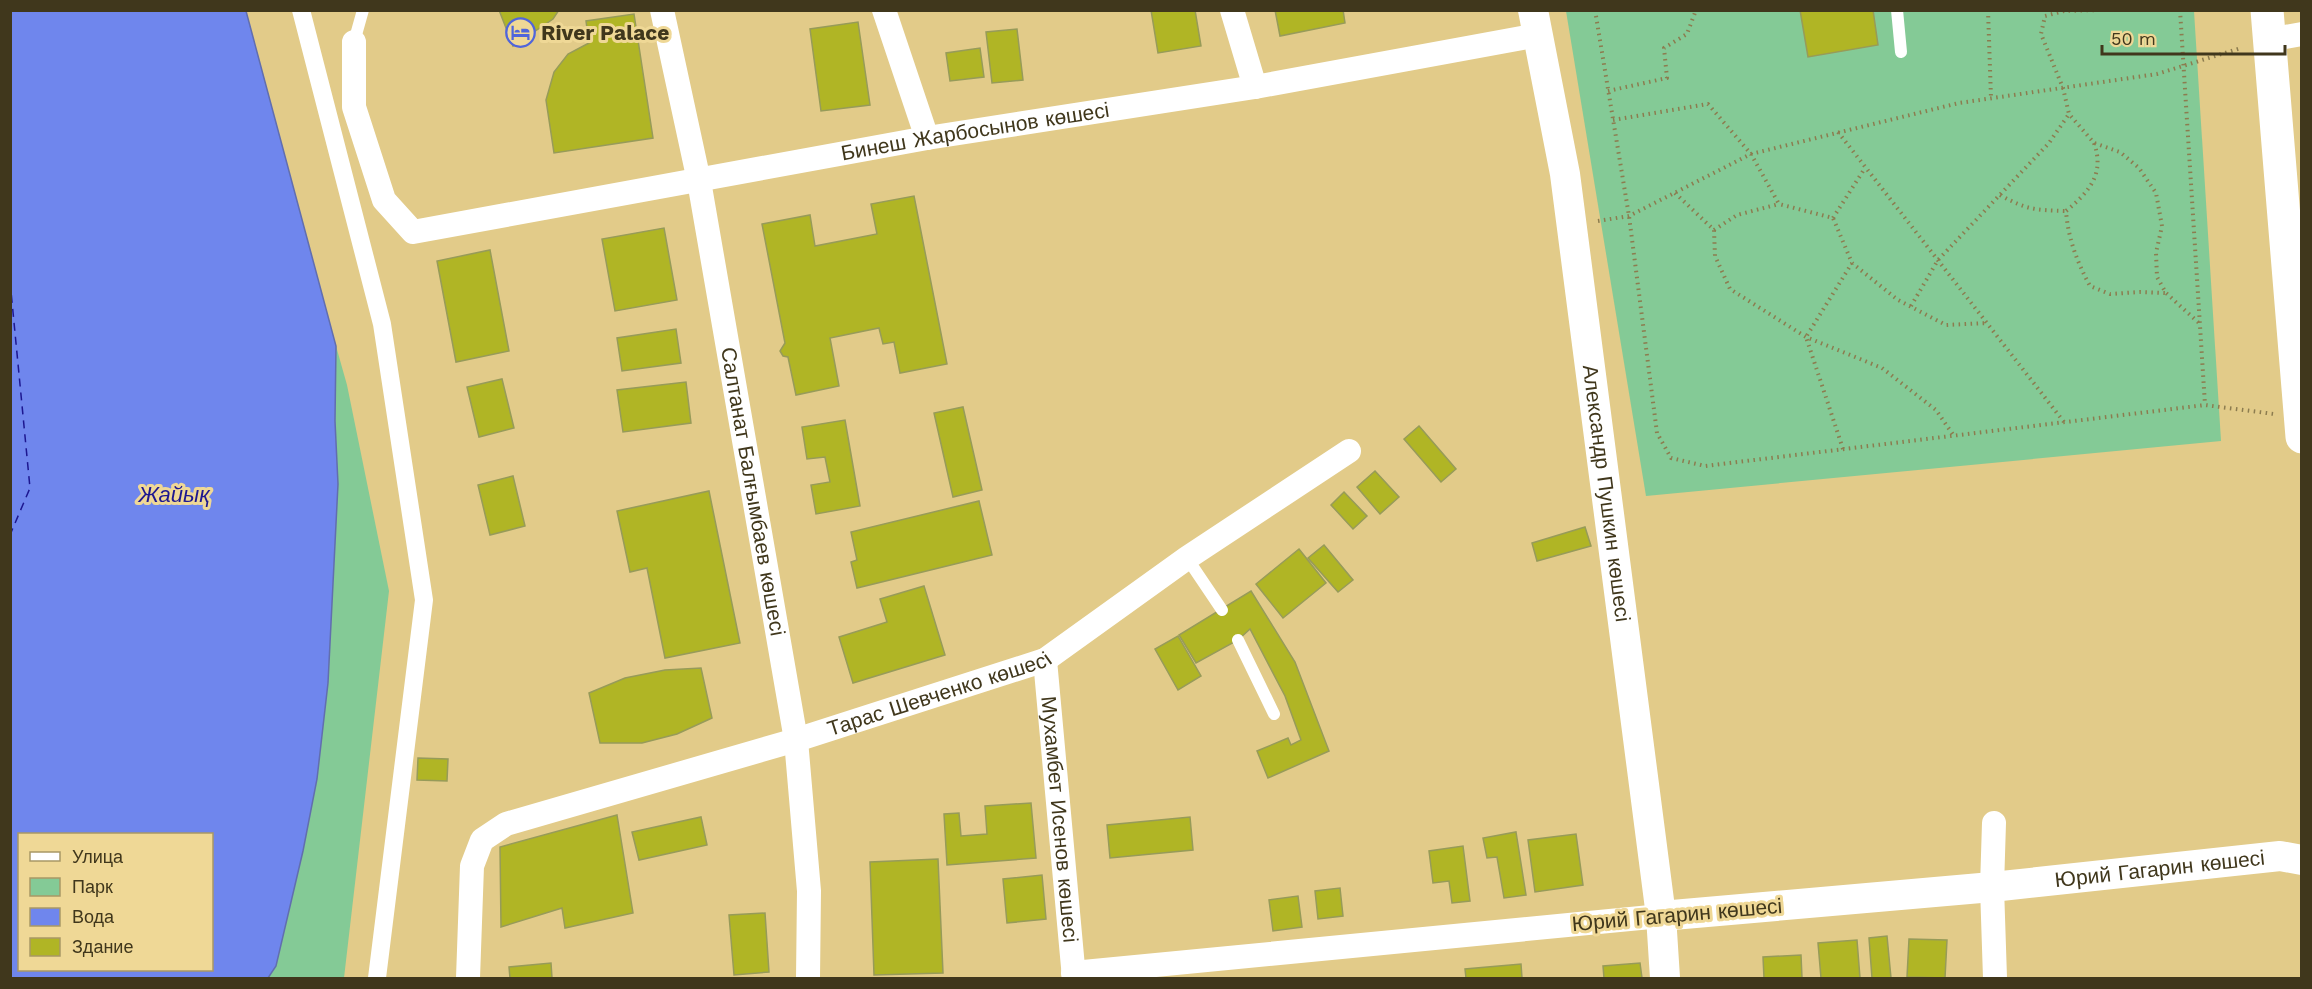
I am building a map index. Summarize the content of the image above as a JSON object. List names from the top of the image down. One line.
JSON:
{"streets":{"street":["Бинеш Жарбосынов көшесі","Салтанат Балғымбаев көшесі","Александр Пушкин көшесі","Тарас Шевченко көшесі","Мухамбет Исенов көшесі","Юрий Гагарин көшесі"]},"crossings":[["Бинеш Жарбосынов көшесі","Салтанат Балғымбаев көшесі"],["Бинеш Жарбосынов көшесі","Александр Пушкин көшесі"],["Салтанат Балғымбаев көшесі","Тарас Шевченко көшесі"],["Александр Пушкин көшесі","Юрий Гагарин көшесі"],["Тарас Шевченко көшесі","Мухамбет Исенов көшесі"],["Мухамбет Исенов көшесі","Юрий Гагарин көшесі"]],"water":["Жайық"],"places":{"hotel":["River Palace"]},"legend":["Улица","Парк","Вода","Здание"],"scale_bar":"50 m"}
